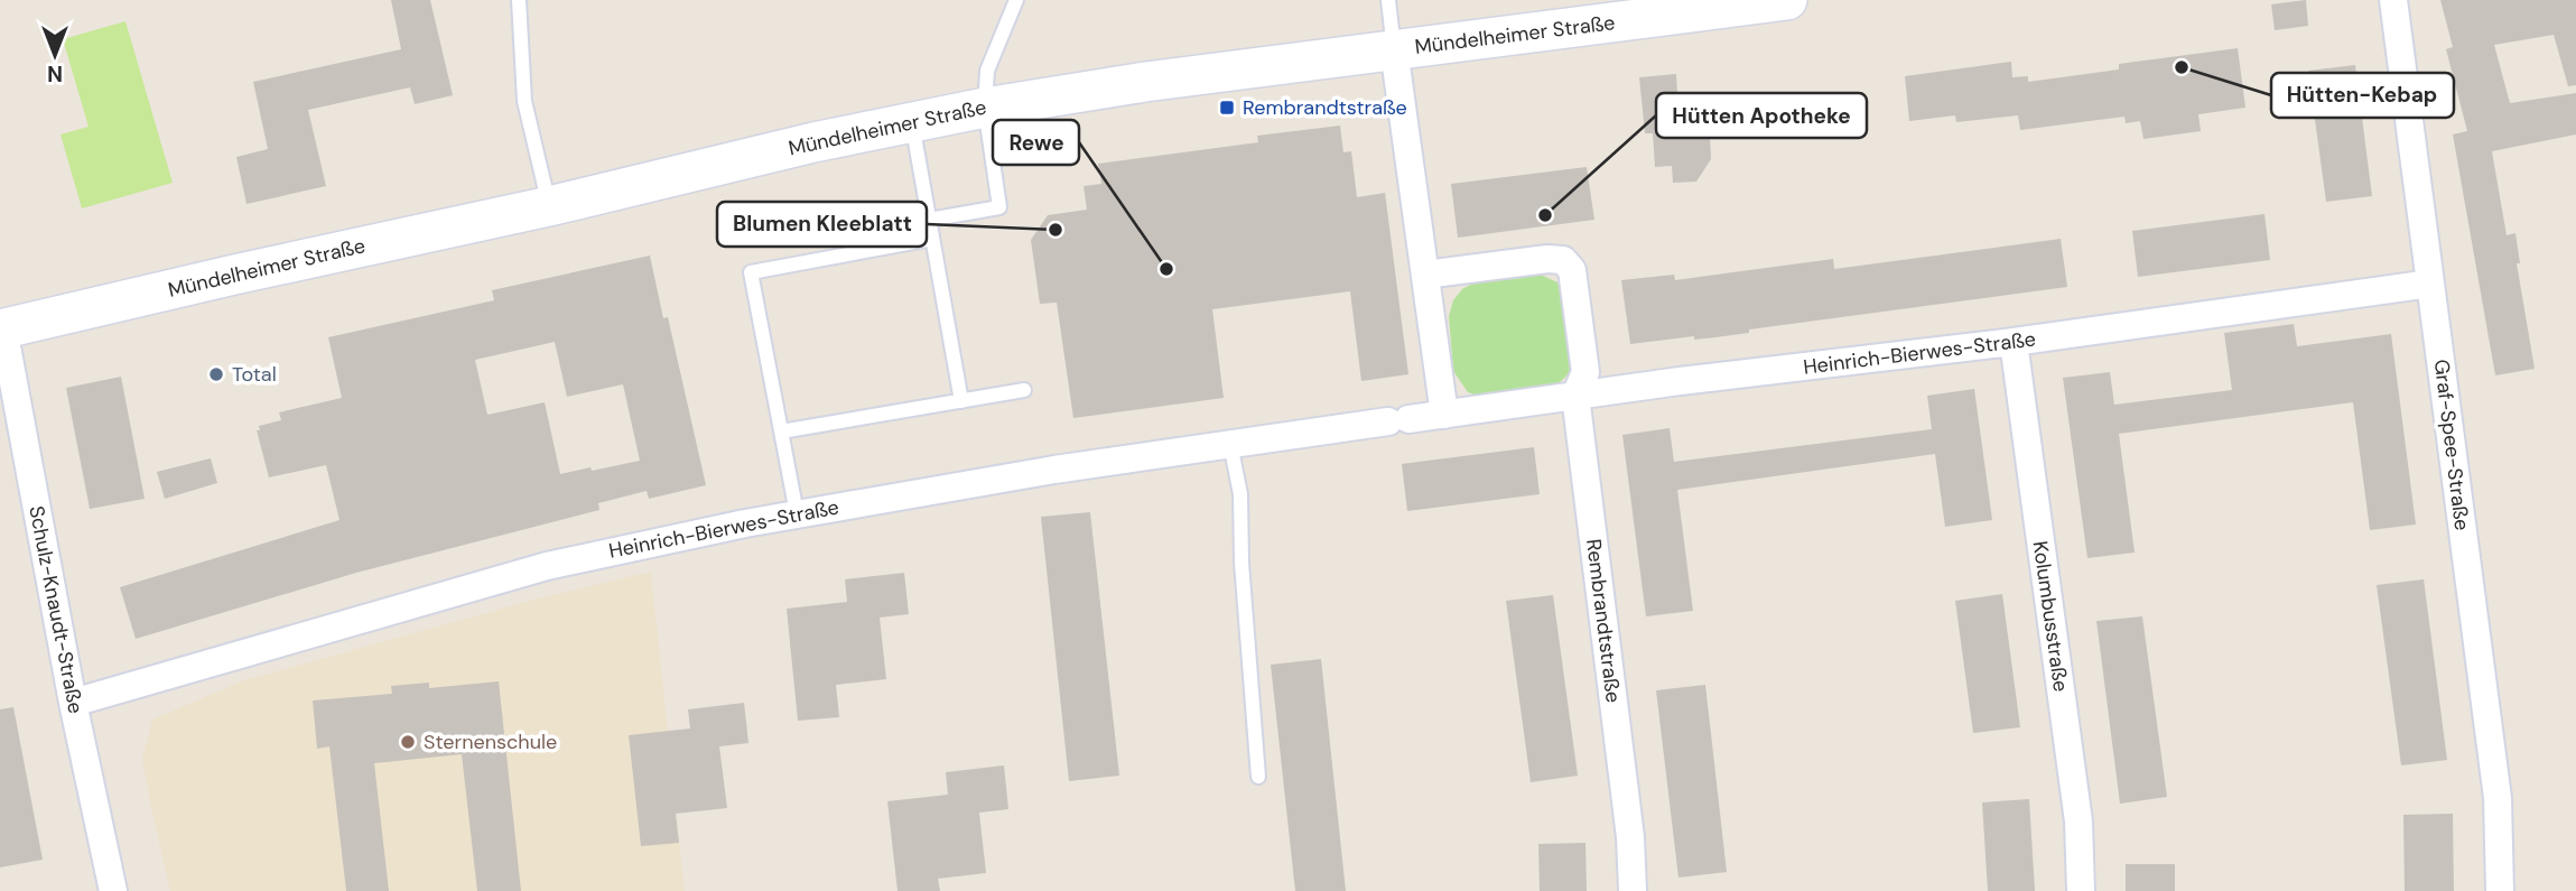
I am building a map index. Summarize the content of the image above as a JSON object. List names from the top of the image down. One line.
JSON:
{"streets":{"main road":["Mündelheimer Straße"],"street":["Heinrich-Bierwes-Straße","Graf-Spee-Straße","Schulz-Knaudt-Straße","Kolumbusstraße","Rembrandtstraße"]},"crossings":[["Mündelheimer Straße","Schulz-Knaudt-Straße"],["Heinrich-Bierwes-Straße","Graf-Spee-Straße"],["Heinrich-Bierwes-Straße","Schulz-Knaudt-Straße"],["Heinrich-Bierwes-Straße","Kolumbusstraße"],["Heinrich-Bierwes-Straße","Rembrandtstraße"]],"places":{"other":["Hütten-Kebap","Hütten Apotheke","Blumen Kleeblatt","Rewe","Total","Sternenschule"],"transit":["Rembrandtstraße"]},"north":"bottom"}
